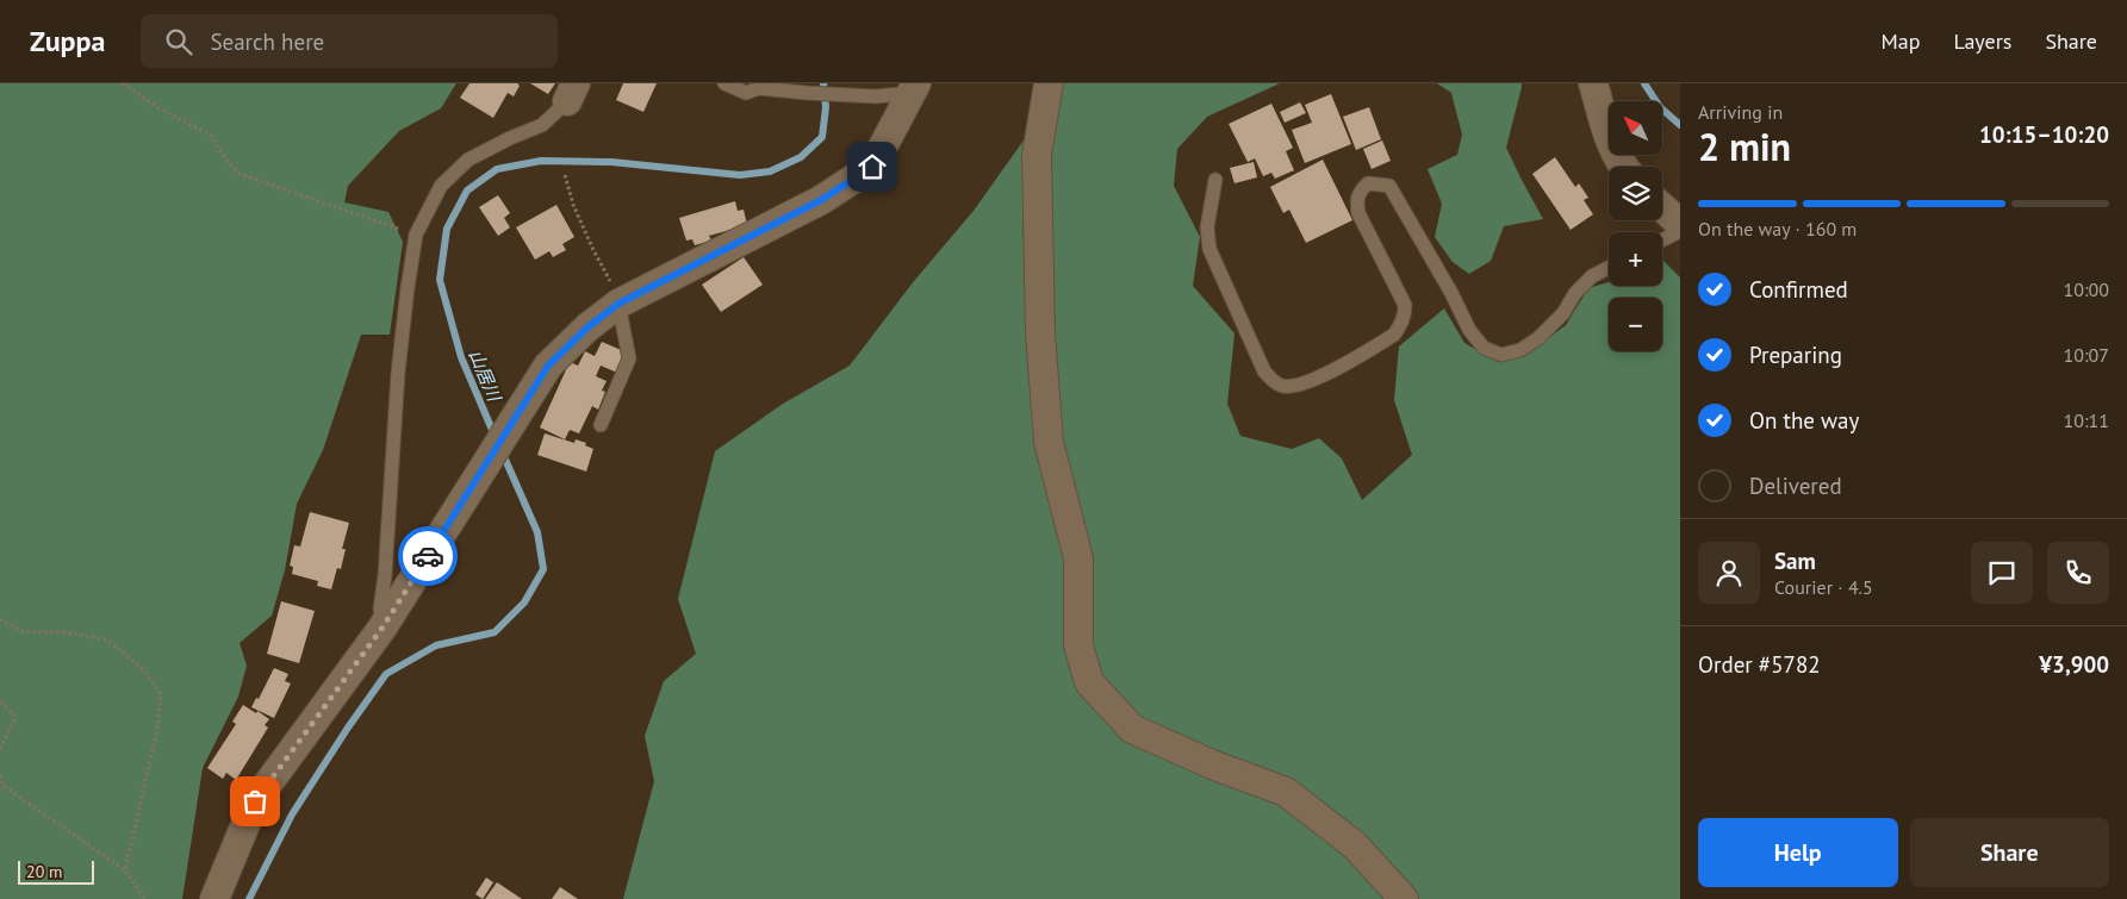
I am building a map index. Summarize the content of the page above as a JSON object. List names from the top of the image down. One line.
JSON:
{"water":["山居川"],"scale_bar":"20 m","north":"top left","page":{"header":"Zuppa","search":"Search here","nav":["Map","Layers","Share"],"heading":["2 min","Arriving in","10:15–10:20"],"panel":["Sam","Courier · 4.5","Order #5782","¥3,900"],"map_buttons":["+","−"],"bar":"On the way · 160 m","list":[["Confirmed","10:00"],["Preparing","10:07"],["On the way","10:11"],"Delivered"],"buttons":["Help","Share"],"scale":"20 m"}}
